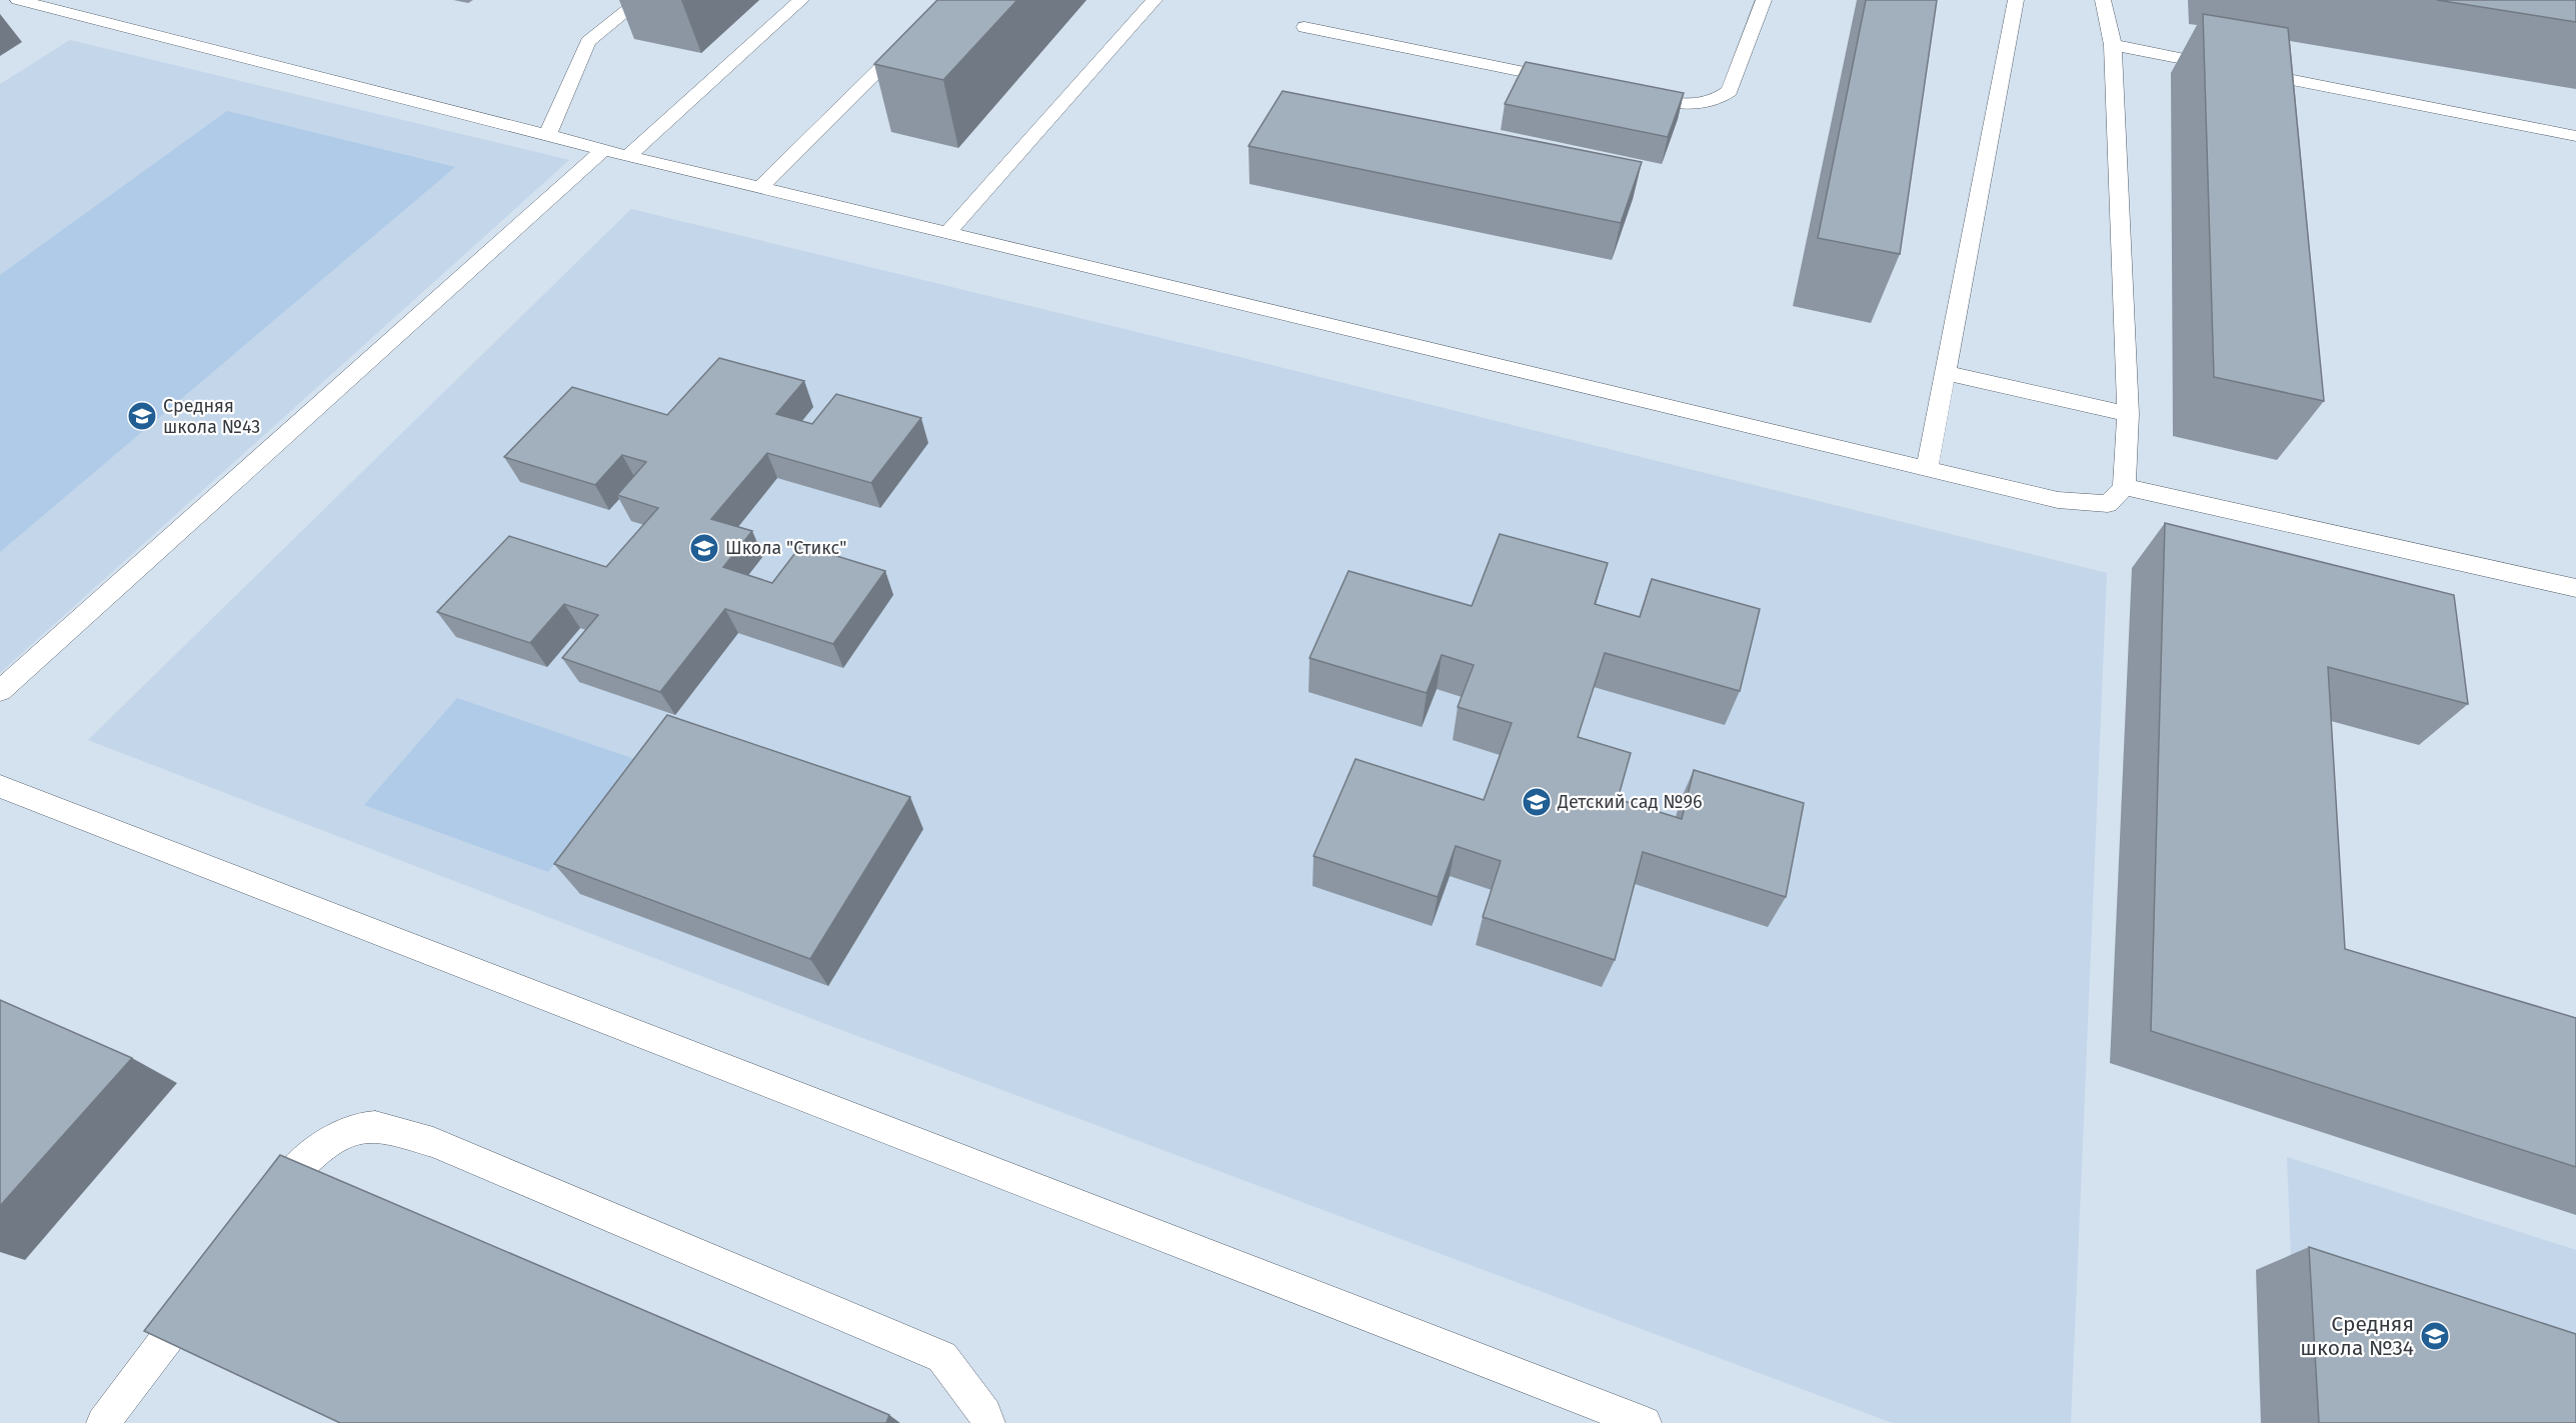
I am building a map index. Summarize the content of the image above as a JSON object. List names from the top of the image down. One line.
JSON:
{"places":{"school or university":["Средняя школа №43","Школа \"Стикс\"","Детский сад №96","Средняя школа №34"]}}
